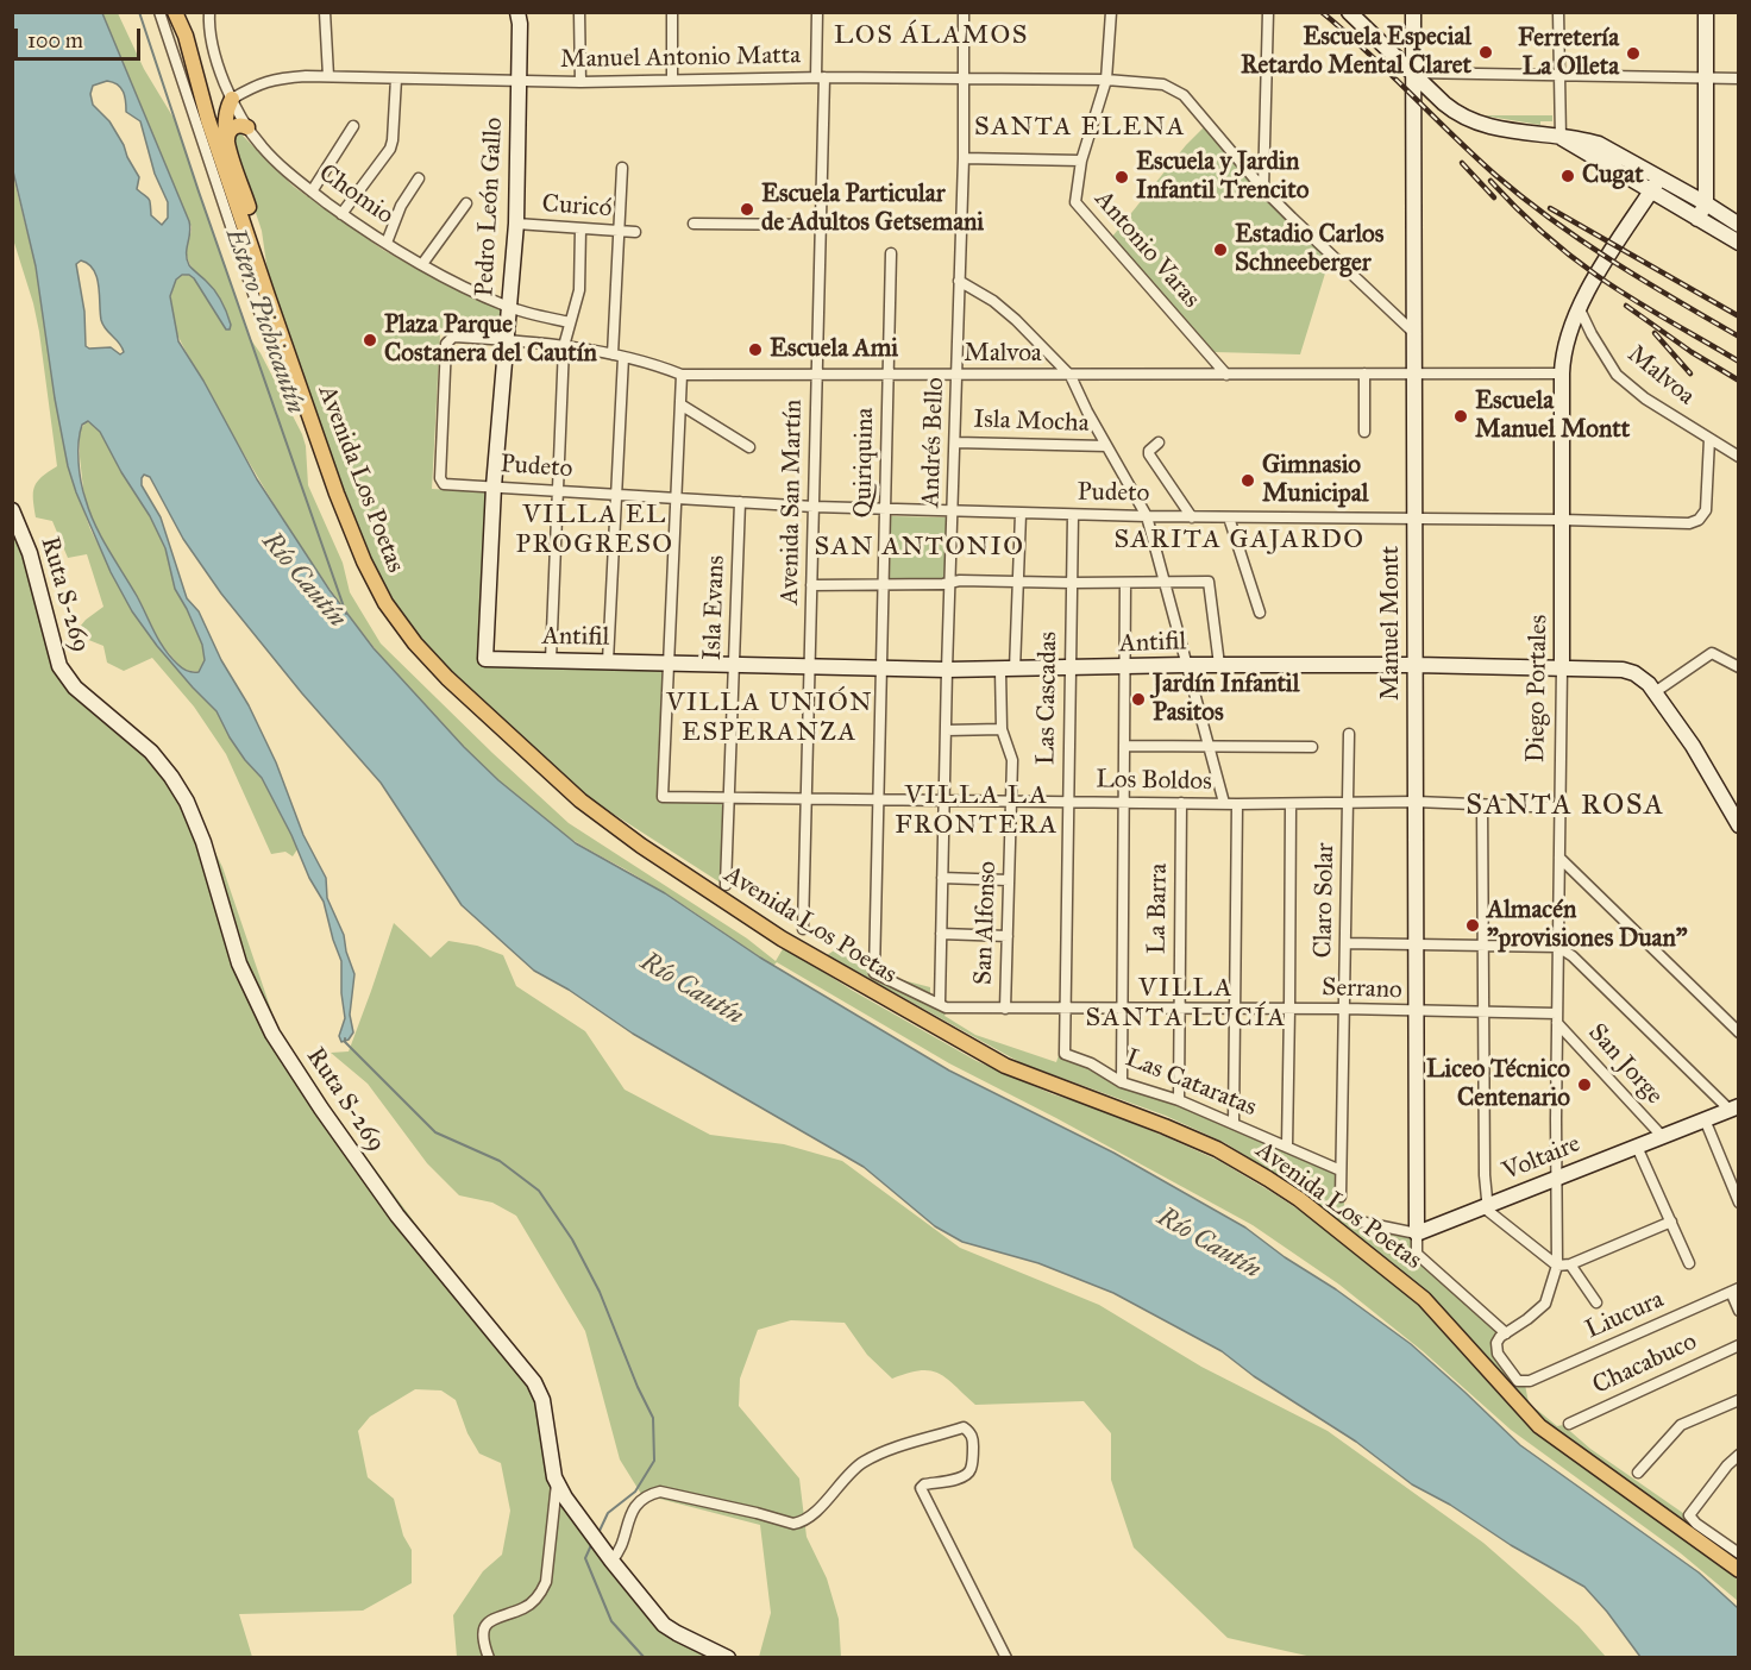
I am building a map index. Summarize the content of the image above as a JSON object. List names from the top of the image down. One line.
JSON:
{"streets":{"main road":["Avenida Los Poetas"],"street":["Manuel Antonio Matta","Chomio","Pedro León Gallo","Curicó","Antonio Varas","Malvoa","Isla Mocha","Andrés Bello","Quiriquina","Pudeto","Avenida San Martín","Ruta S-269","Isla Evans","Manuel Montt","Antifil","Diego Portales","Las Cascadas","Los Boldos","Claro Solar","La Barra","San Alfonso","Serrano","San Jorge","Las Cataratas","Voltaire","Liucura","Chacabuco"]},"crossings":[["Manuel Antonio Matta","Chomio"],["Manuel Antonio Matta","Pedro León Gallo"],["Manuel Antonio Matta","Antonio Varas"],["Manuel Antonio Matta","Andrés Bello"],["Manuel Antonio Matta","Avenida San Martín"],["Manuel Antonio Matta","Manuel Montt"],["Chomio","Pedro León Gallo"],["Pedro León Gallo","Curicó"],["Pedro León Gallo","Malvoa"],["Pedro León Gallo","Pudeto"],["Pedro León Gallo","Antifil"],["Antonio Varas","Malvoa"],["Malvoa","Andrés Bello"],["Malvoa","Quiriquina"],["Malvoa","Pudeto"],["Malvoa","Avenida San Martín"],["Malvoa","Manuel Montt"],["Malvoa","Diego Portales"],["Isla Mocha","Andrés Bello"],["Andrés Bello","Pudeto"],["Andrés Bello","Antifil"],["Andrés Bello","Los Boldos"],["Andrés Bello","Serrano"],["Quiriquina","Pudeto"],["Quiriquina","Antifil"],["Quiriquina","Los Boldos"],["Quiriquina","Serrano"],["Pudeto","Avenida San Martín"],["Pudeto","Isla Evans"],["Pudeto","Manuel Montt"],["Pudeto","Diego Portales"],["Pudeto","Las Cascadas"],["Pudeto","San Alfonso"],["Avenida San Martín","Antifil"],["Avenida San Martín","Los Boldos"],["Isla Evans","Antifil"],["Isla Evans","Los Boldos"],["Manuel Montt","Antifil"],["Manuel Montt","Los Boldos"],["Manuel Montt","Serrano"],["Manuel Montt","Voltaire"],["Antifil","Diego Portales"],["Antifil","Las Cascadas"],["Antifil","Los Boldos"],["Antifil","San Alfonso"],["Diego Portales","Los Boldos"],["Diego Portales","Serrano"],["Diego Portales","San Jorge"],["Diego Portales","Voltaire"],["Diego Portales","Liucura"],["Las Cascadas","Los Boldos"],["Las Cascadas","Serrano"],["Las Cascadas","Las Cataratas"],["Los Boldos","Claro Solar"],["Los Boldos","La Barra"],["Los Boldos","San Alfonso"],["Claro Solar","Serrano"],["Claro Solar","Las Cataratas"],["La Barra","Serrano"],["La Barra","Las Cataratas"],["San Alfonso","Serrano"],["Serrano","San Jorge"],["San Jorge","Voltaire"]],"districts":["LOS ÁLAMOS","SANTA ELENA","VILLA EL PROGRESO","SARITA GAJARDO","SAN ANTONIO","VILLA UNIÓN ESPERANZA","VILLA LA FRONTERA","SANTA ROSA","VILLA SANTA LUCÍA"],"water":["Estero Pichicautín","Río Cautín"],"places":["Escuela Especial Retardo Mental Claret","Ferretería La Olleta","Cugat","Escuela y Jardin Infantil Trencito","Escuela Particular de Adultos Getsemani","Estadio Carlos Schneeberger","Plaza Parque Costanera del Cautín","Escuela Ami","Escuela Manuel Montt","Gimnasio Municipal","Jardín Infantil Pasitos","Almacén \"provisiones Duan\"","Liceo Técnico Centenario"],"scale_bar":"100 m"}
